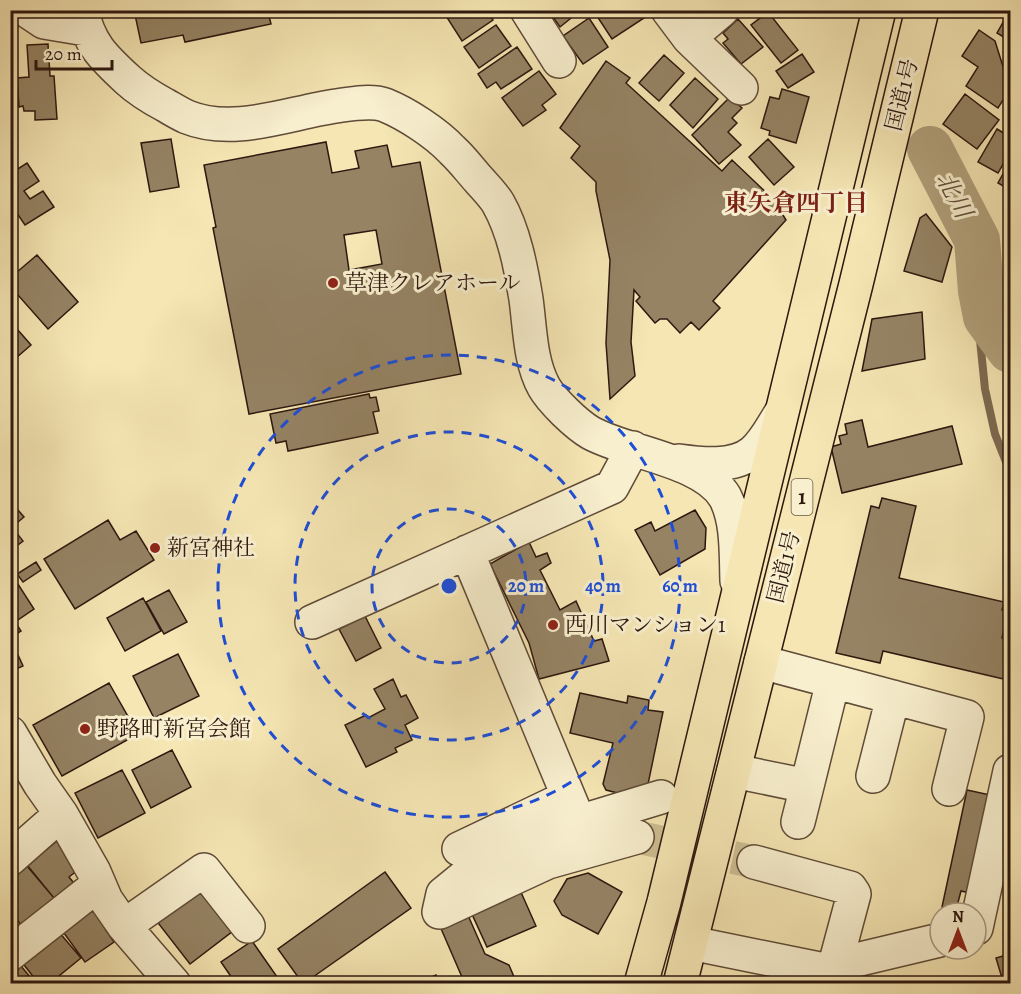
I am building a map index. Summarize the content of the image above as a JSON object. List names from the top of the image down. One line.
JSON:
{"streets":{"highway":["国道1号","1"]},"districts":["東矢倉四丁目"],"water":["北川"],"places":["草津クレアホール","新宮神社","西川マンション1","野路町新宮会館"],"scale_bar":"20 m","north":"top","rings":["20 m","40 m","60 m"]}
